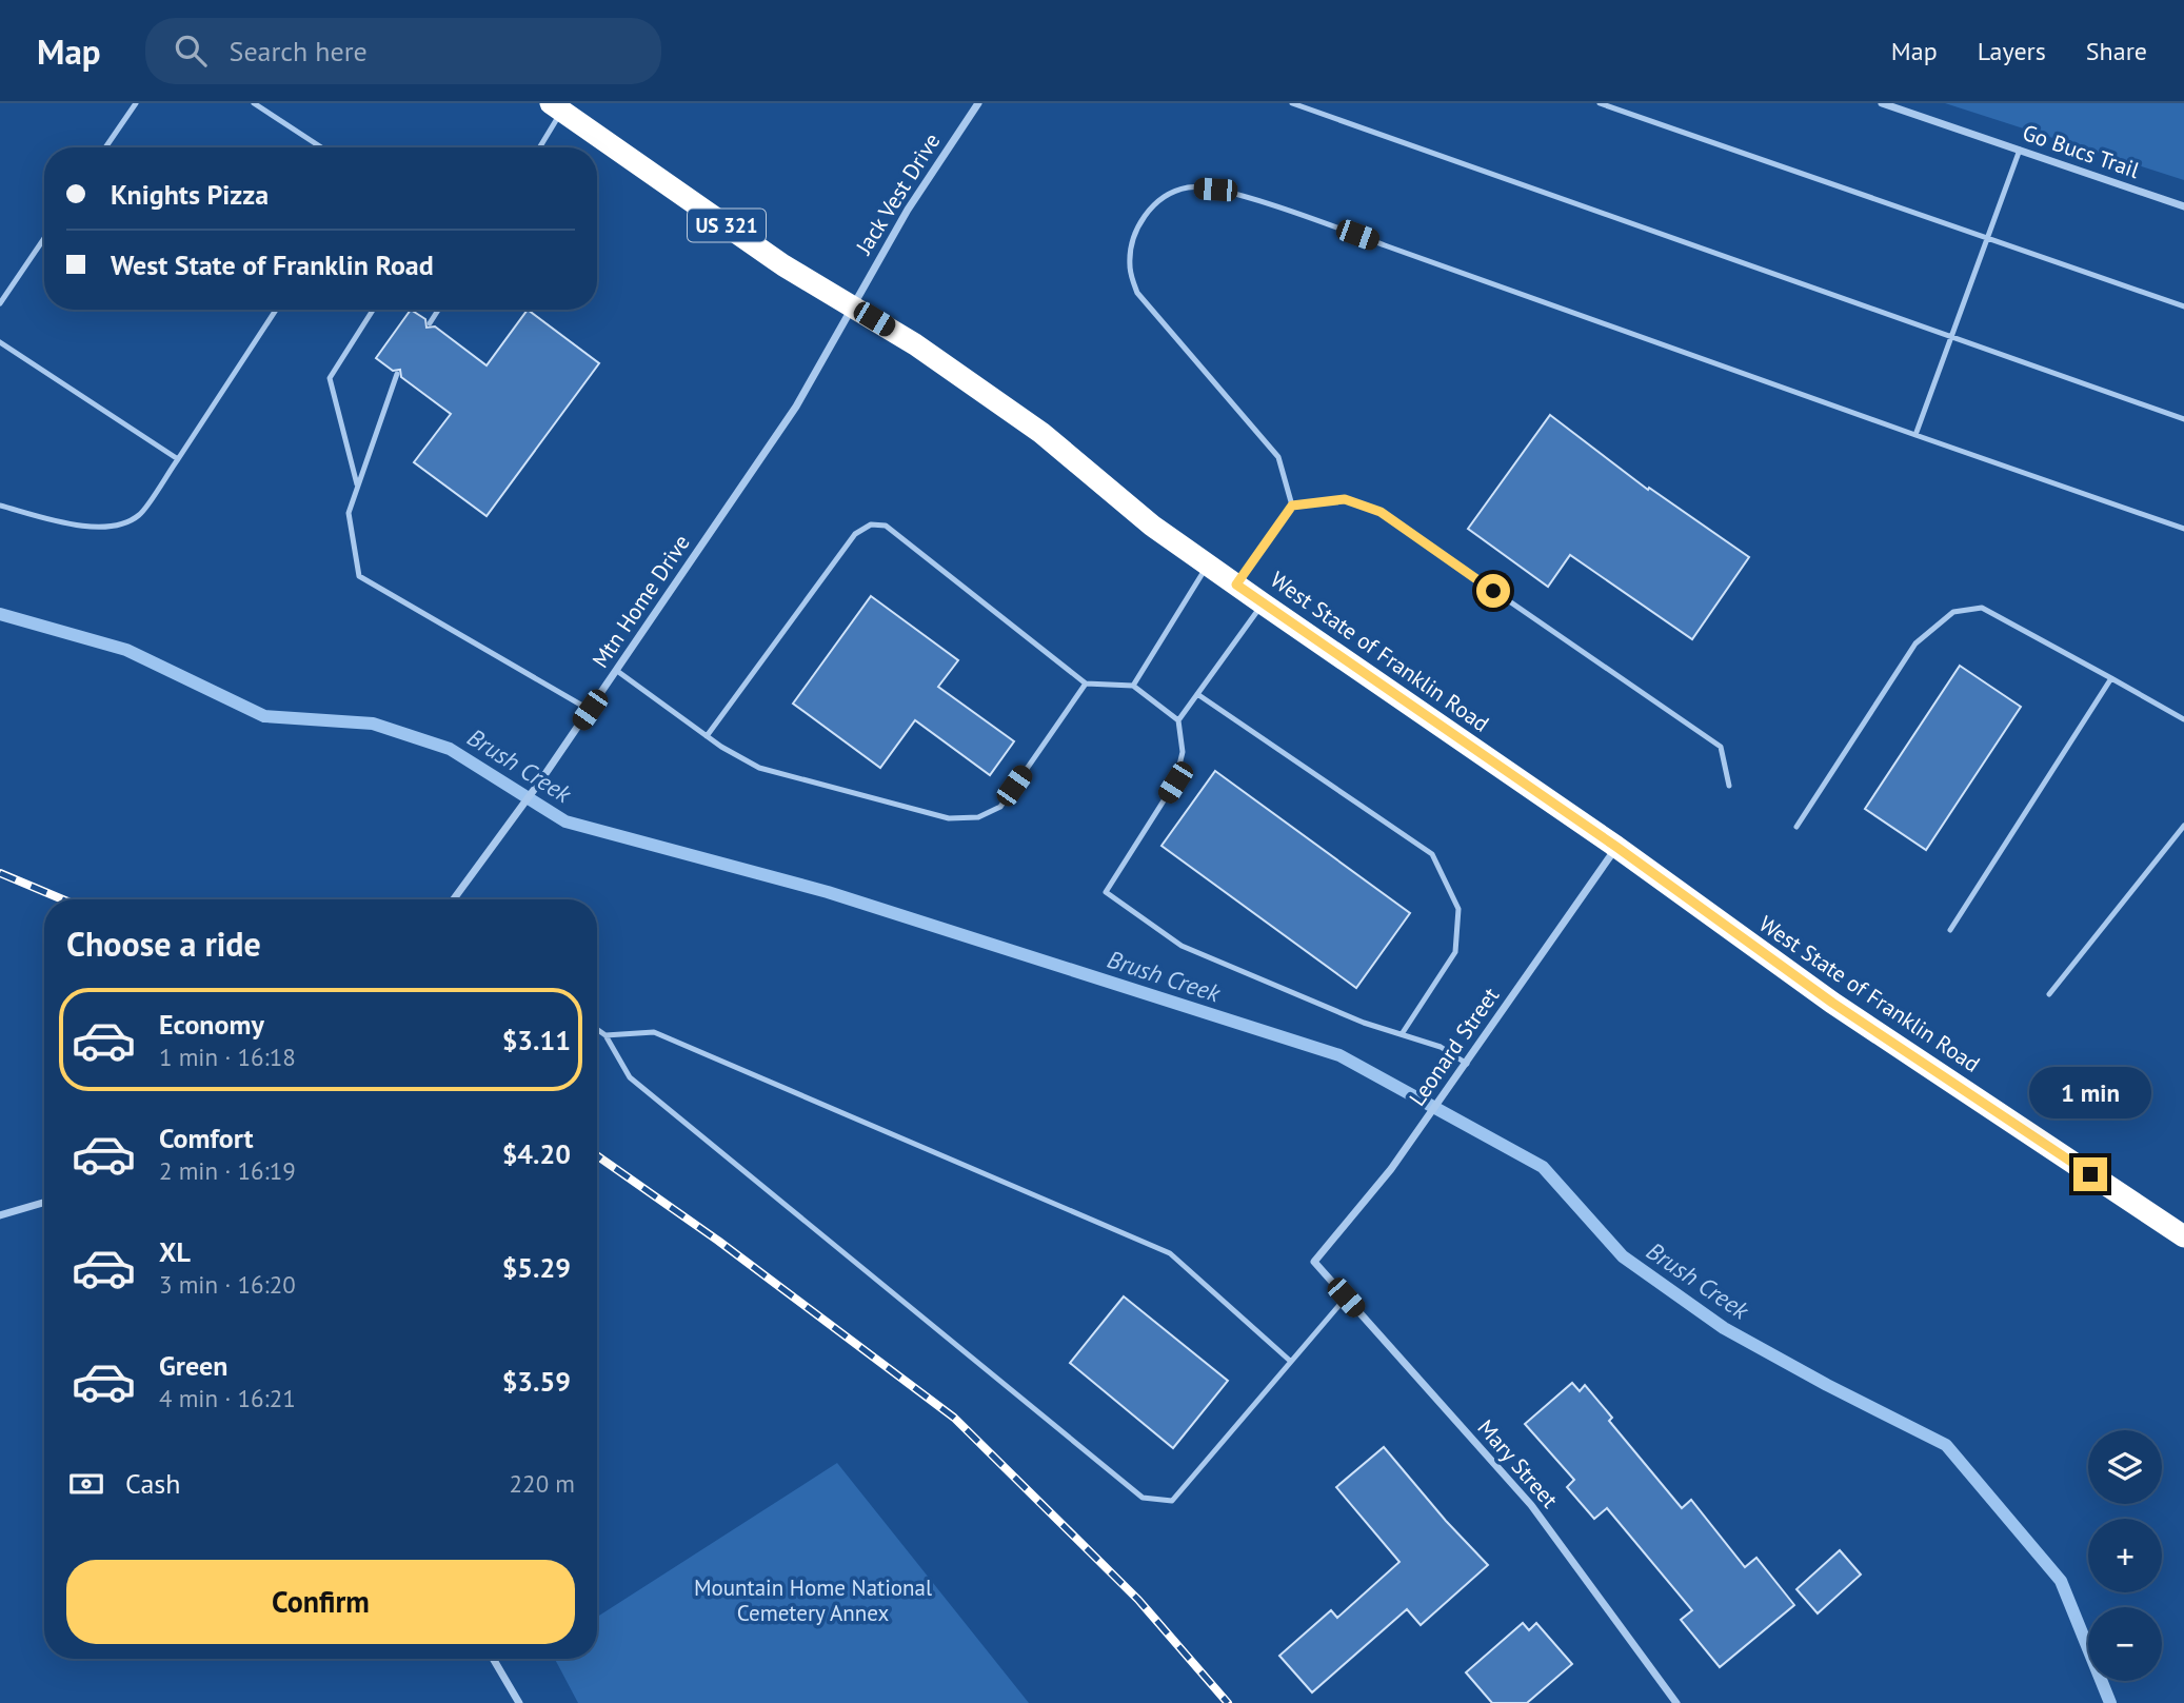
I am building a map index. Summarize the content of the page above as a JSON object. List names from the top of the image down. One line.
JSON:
{"streets":{"highway":["US 321","West State of Franklin Road"],"street":["Go Bucs Trail","Jack Vest Drive","Mtn Home Drive","Leonard Street","Mary Street"]},"crossings":[["Jack Vest Drive","Mtn Home Drive"],["Jack Vest Drive","West State of Franklin Road"],["Mtn Home Drive","West State of Franklin Road"],["West State of Franklin Road","Leonard Street"],["Leonard Street","Mary Street"]],"water":["Brush Creek"],"parks":["Mountain Home National Cemetery Annex"],"page":{"header":"Map","search":"Search here","nav":["Map","Layers","Share"],"banner":["Knights Pizza","West State of Franklin Road"],"heading":"Choose a ride","list":[{"name":"Economy","note":"1 min · 16:18","value":"$3.11"},{"name":"Comfort","note":"2 min · 16:19","value":"$4.20"},{"name":"XL","note":"3 min · 16:20","value":"$5.29"},{"name":"Green","note":"4 min · 16:21","value":"$3.59"}],"bubble":"1 min","map_buttons":["+","−"],"pay":["Cash","220 m"],"buttons":"Confirm"}}
